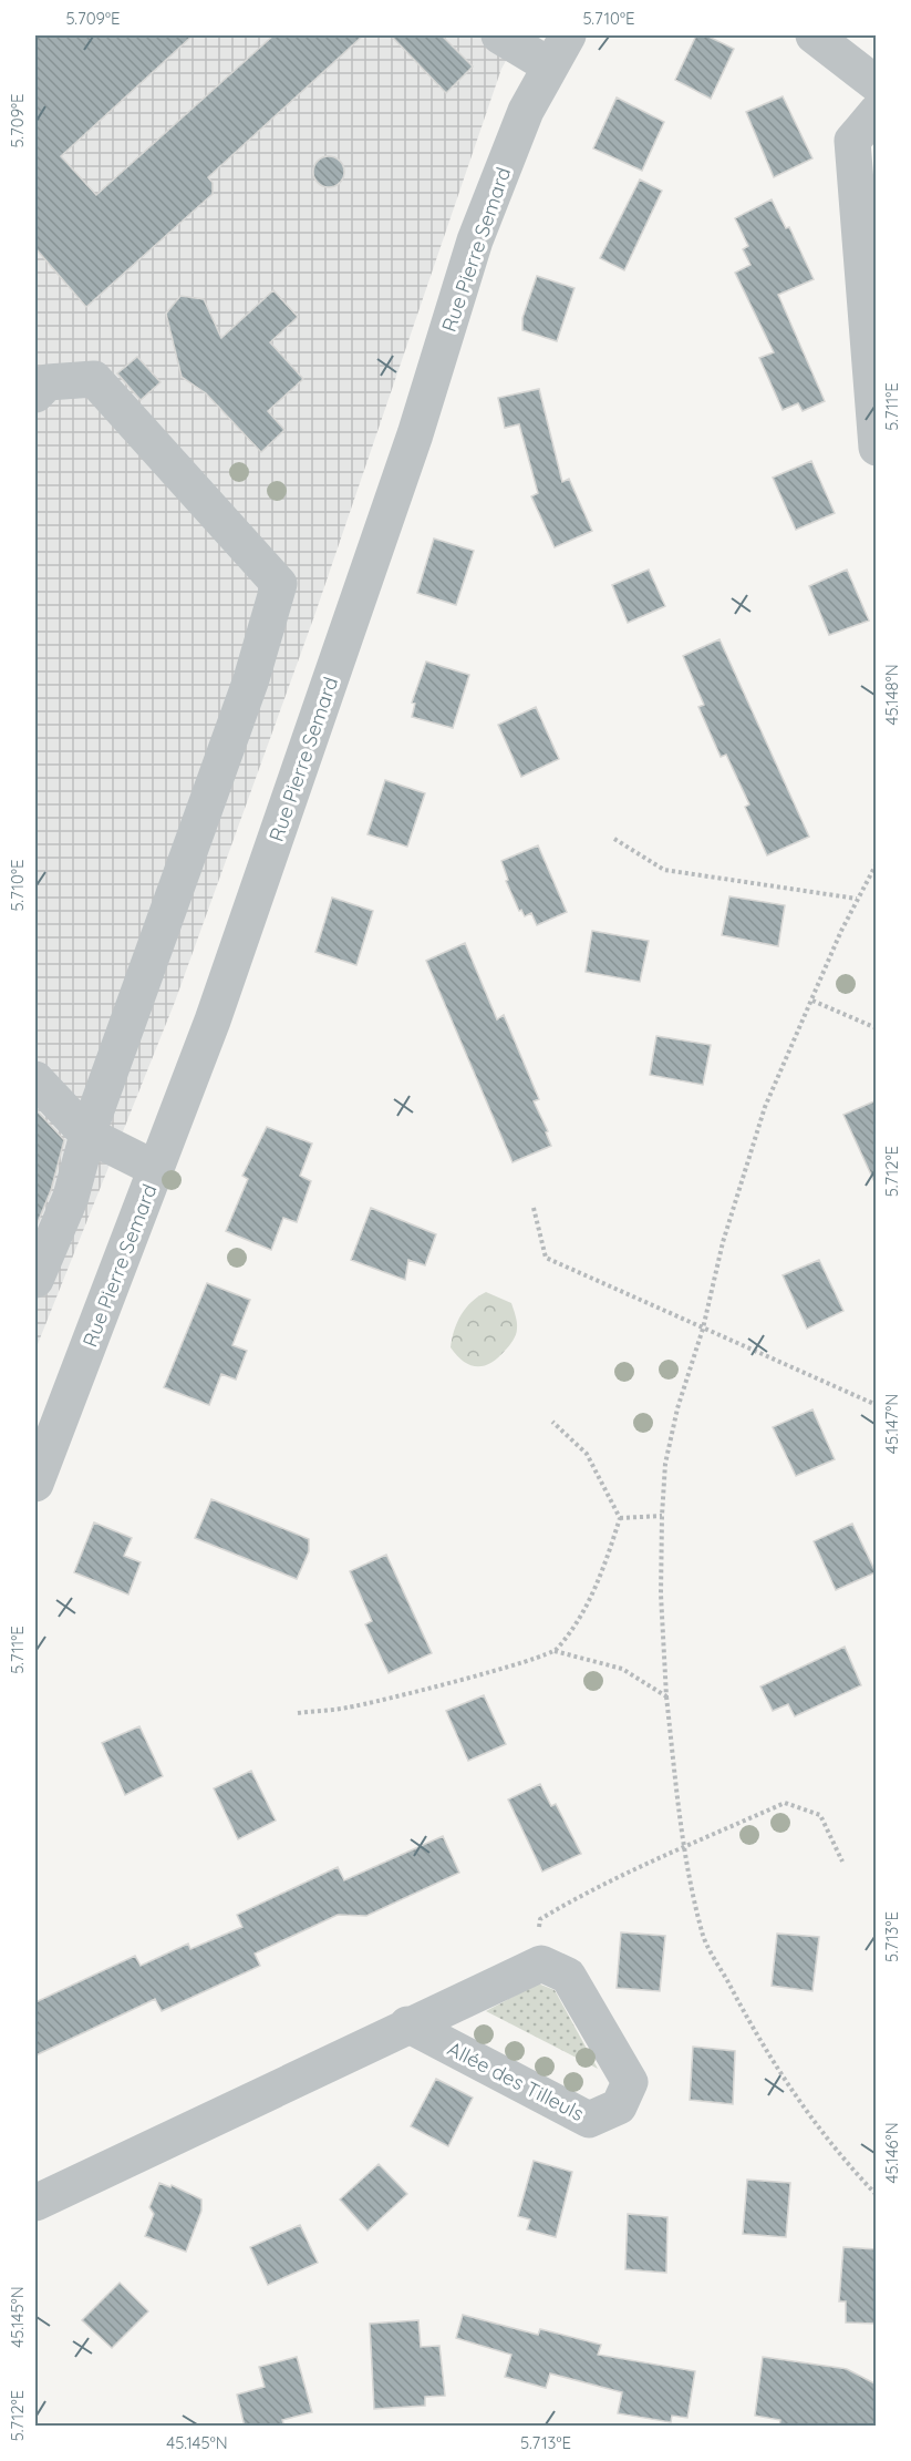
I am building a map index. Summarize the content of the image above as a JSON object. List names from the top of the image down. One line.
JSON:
{"streets":{"street":["Rue Pierre Semard","Allée des Tilleuls"]},"coordinates":["5.709°E","5.710°E","5.711°E","45.148°N","5.712°E","45.147°N","5.713°E","45.146°N","45.145°N"]}
